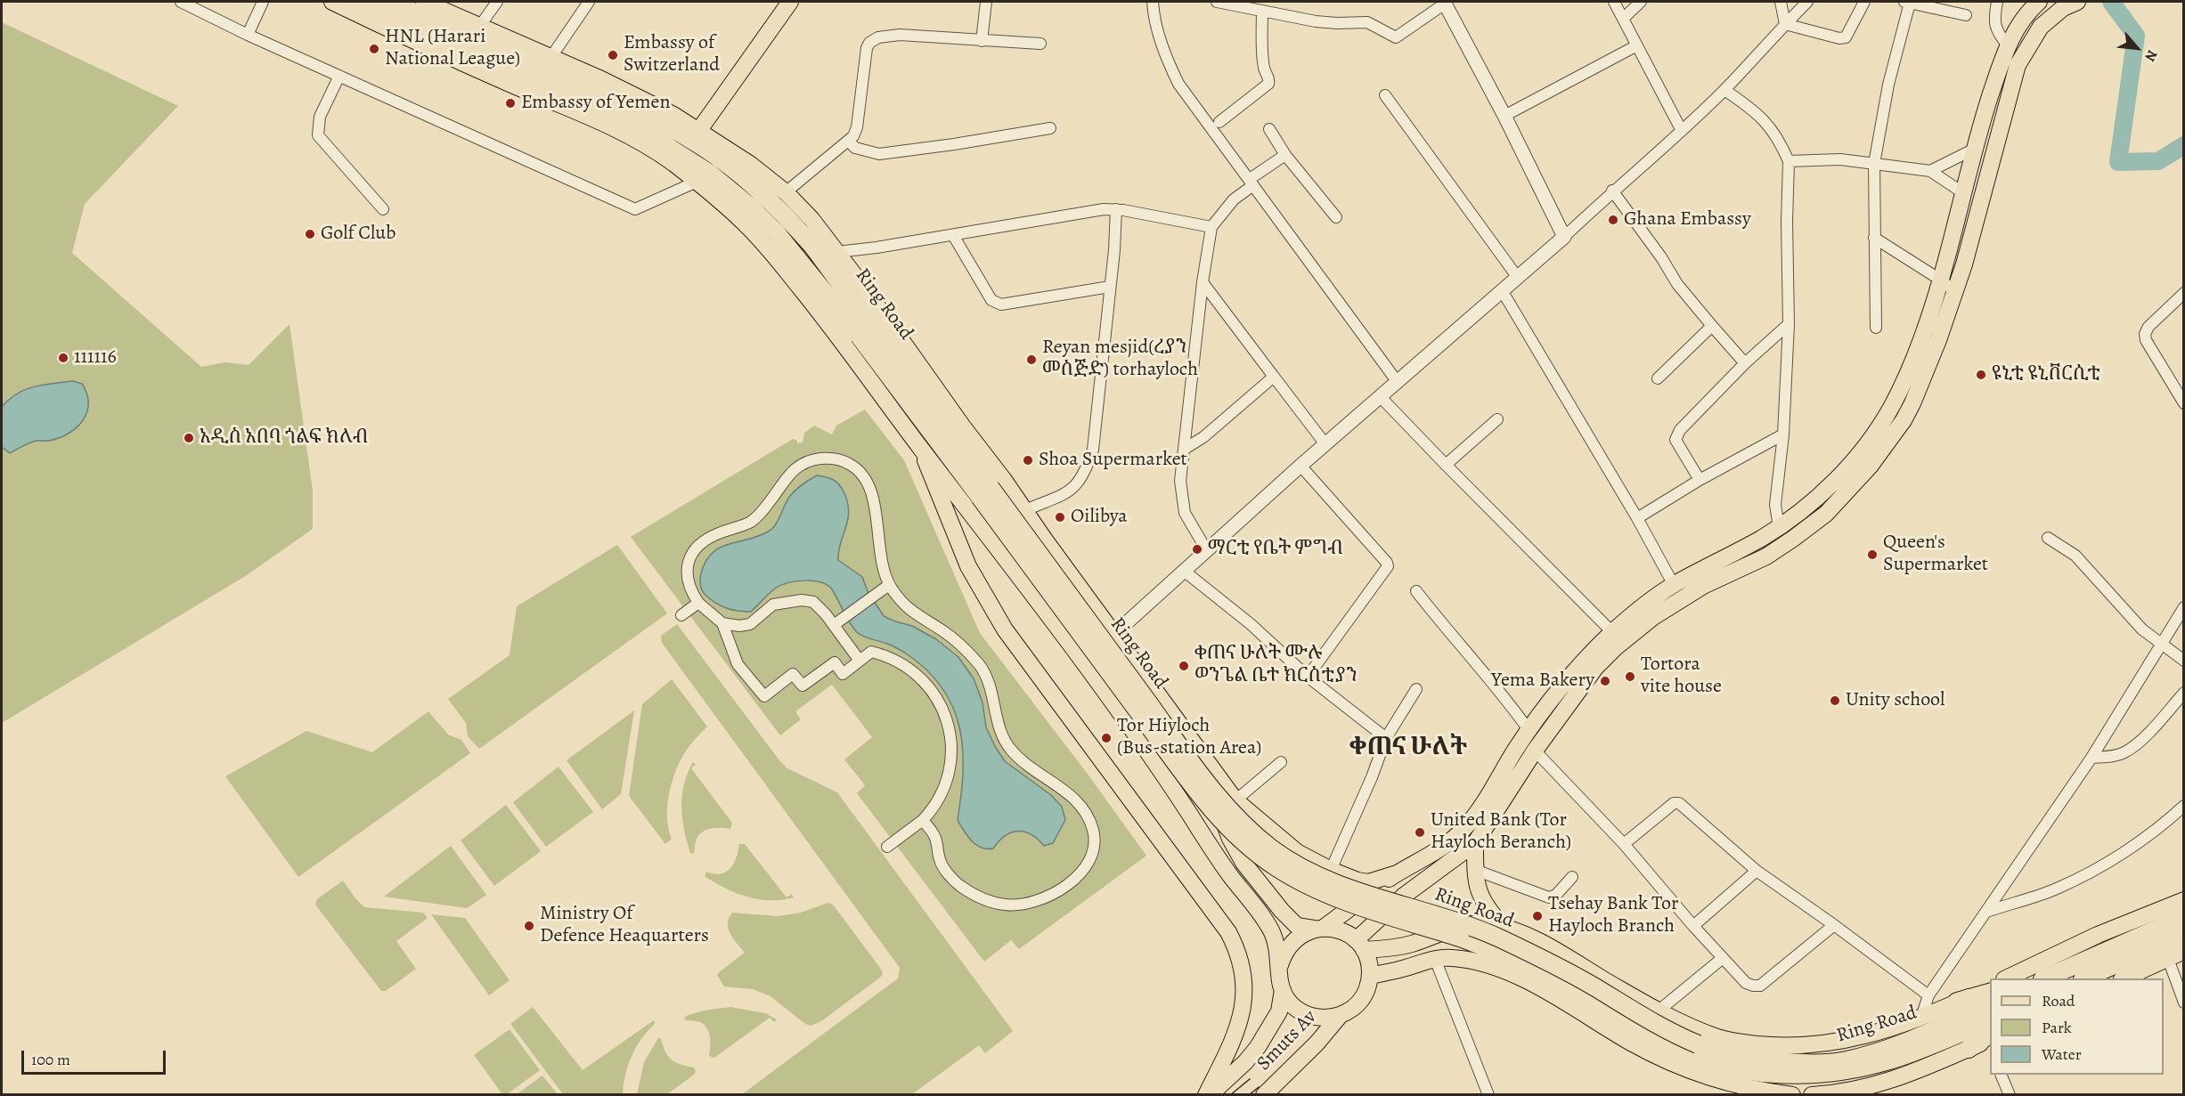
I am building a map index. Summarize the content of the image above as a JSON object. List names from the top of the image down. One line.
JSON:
{"streets":{"highway":["Ring Road"],"main road":["Smuts Av"]},"districts":["ቀጠና ሁለት"],"places":["HNL (Harari National League)","Embassy of Switzerland","Embassy of Yemen","Ghana Embassy","Golf Club","111116","Reyan mesjid(ረያን መስጅድ) torhayloch","ዩኒቲ ዩኒቨርሲቲ","አዲስ አበባ ጎልፍ ክለብ","Shoa Supermarket","Oilibya","ማርቲ የቤት ምግብ","Queen's Supermarket","ቀጠና ሁለት ሙሉ ወንጌል ቤተ ክርስቲያን","Tortora vite house","Yema Bakery","Unity school","Tor Hiyloch (Bus-station Area)","United Bank (Tor Hayloch Beranch)","Tsehay Bank Tor Hayloch Branch","Ministry Of Defence Heaquarters"],"legend":["Road","Park","Water"],"scale_bar":"100 m","north":"bottom right"}
